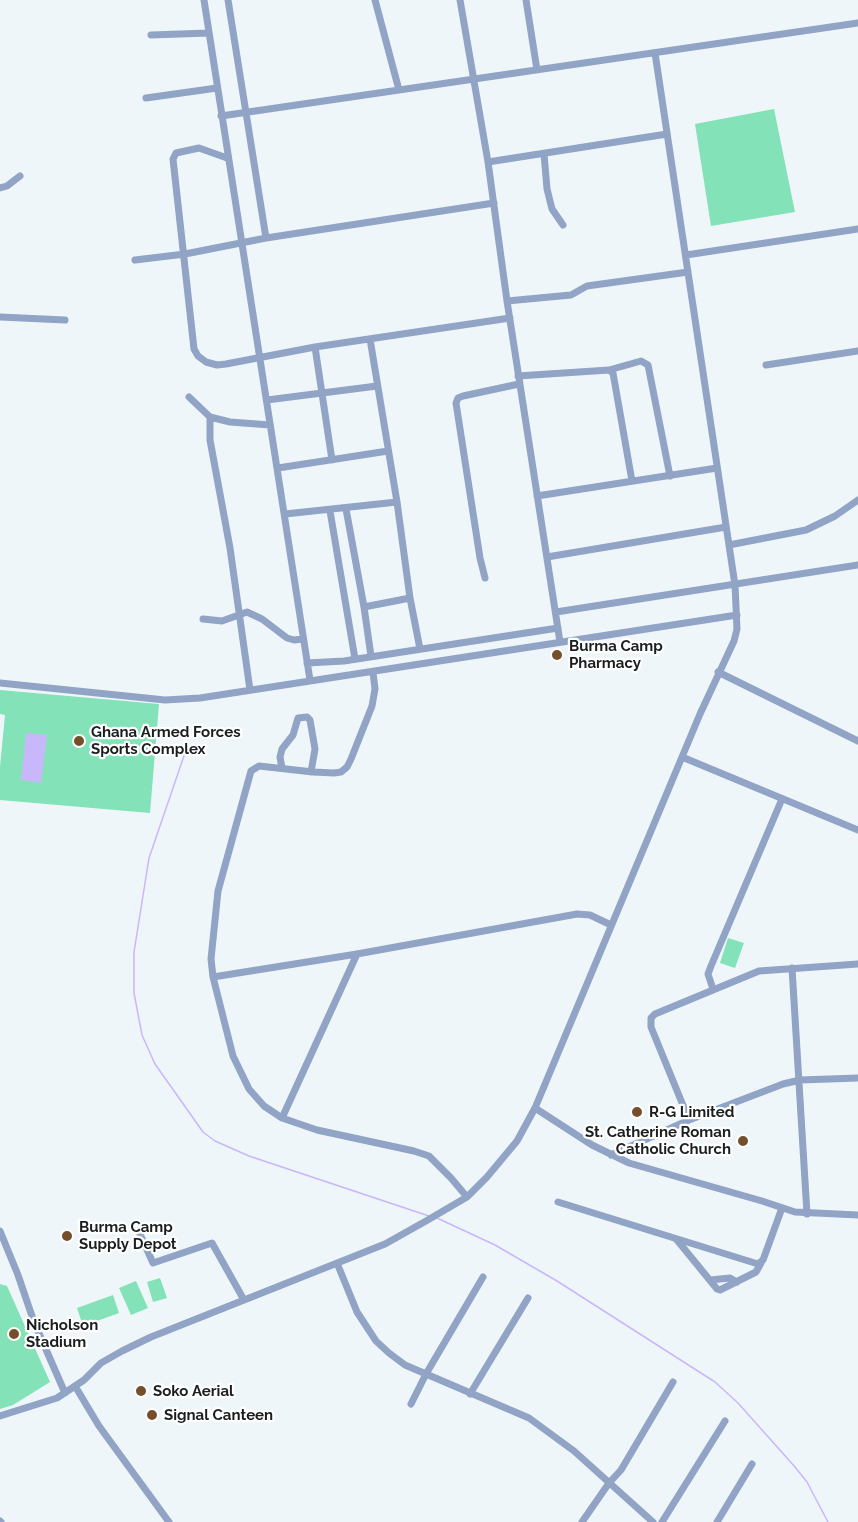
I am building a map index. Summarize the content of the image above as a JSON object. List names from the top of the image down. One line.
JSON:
{"places":["Burma Camp Pharmacy","Ghana Armed Forces Sports Complex","R-G Limited","St. Catherine Roman Catholic Church","Burma Camp Supply Depot","Nicholson Stadium","Soko Aerial","Signal Canteen"]}
